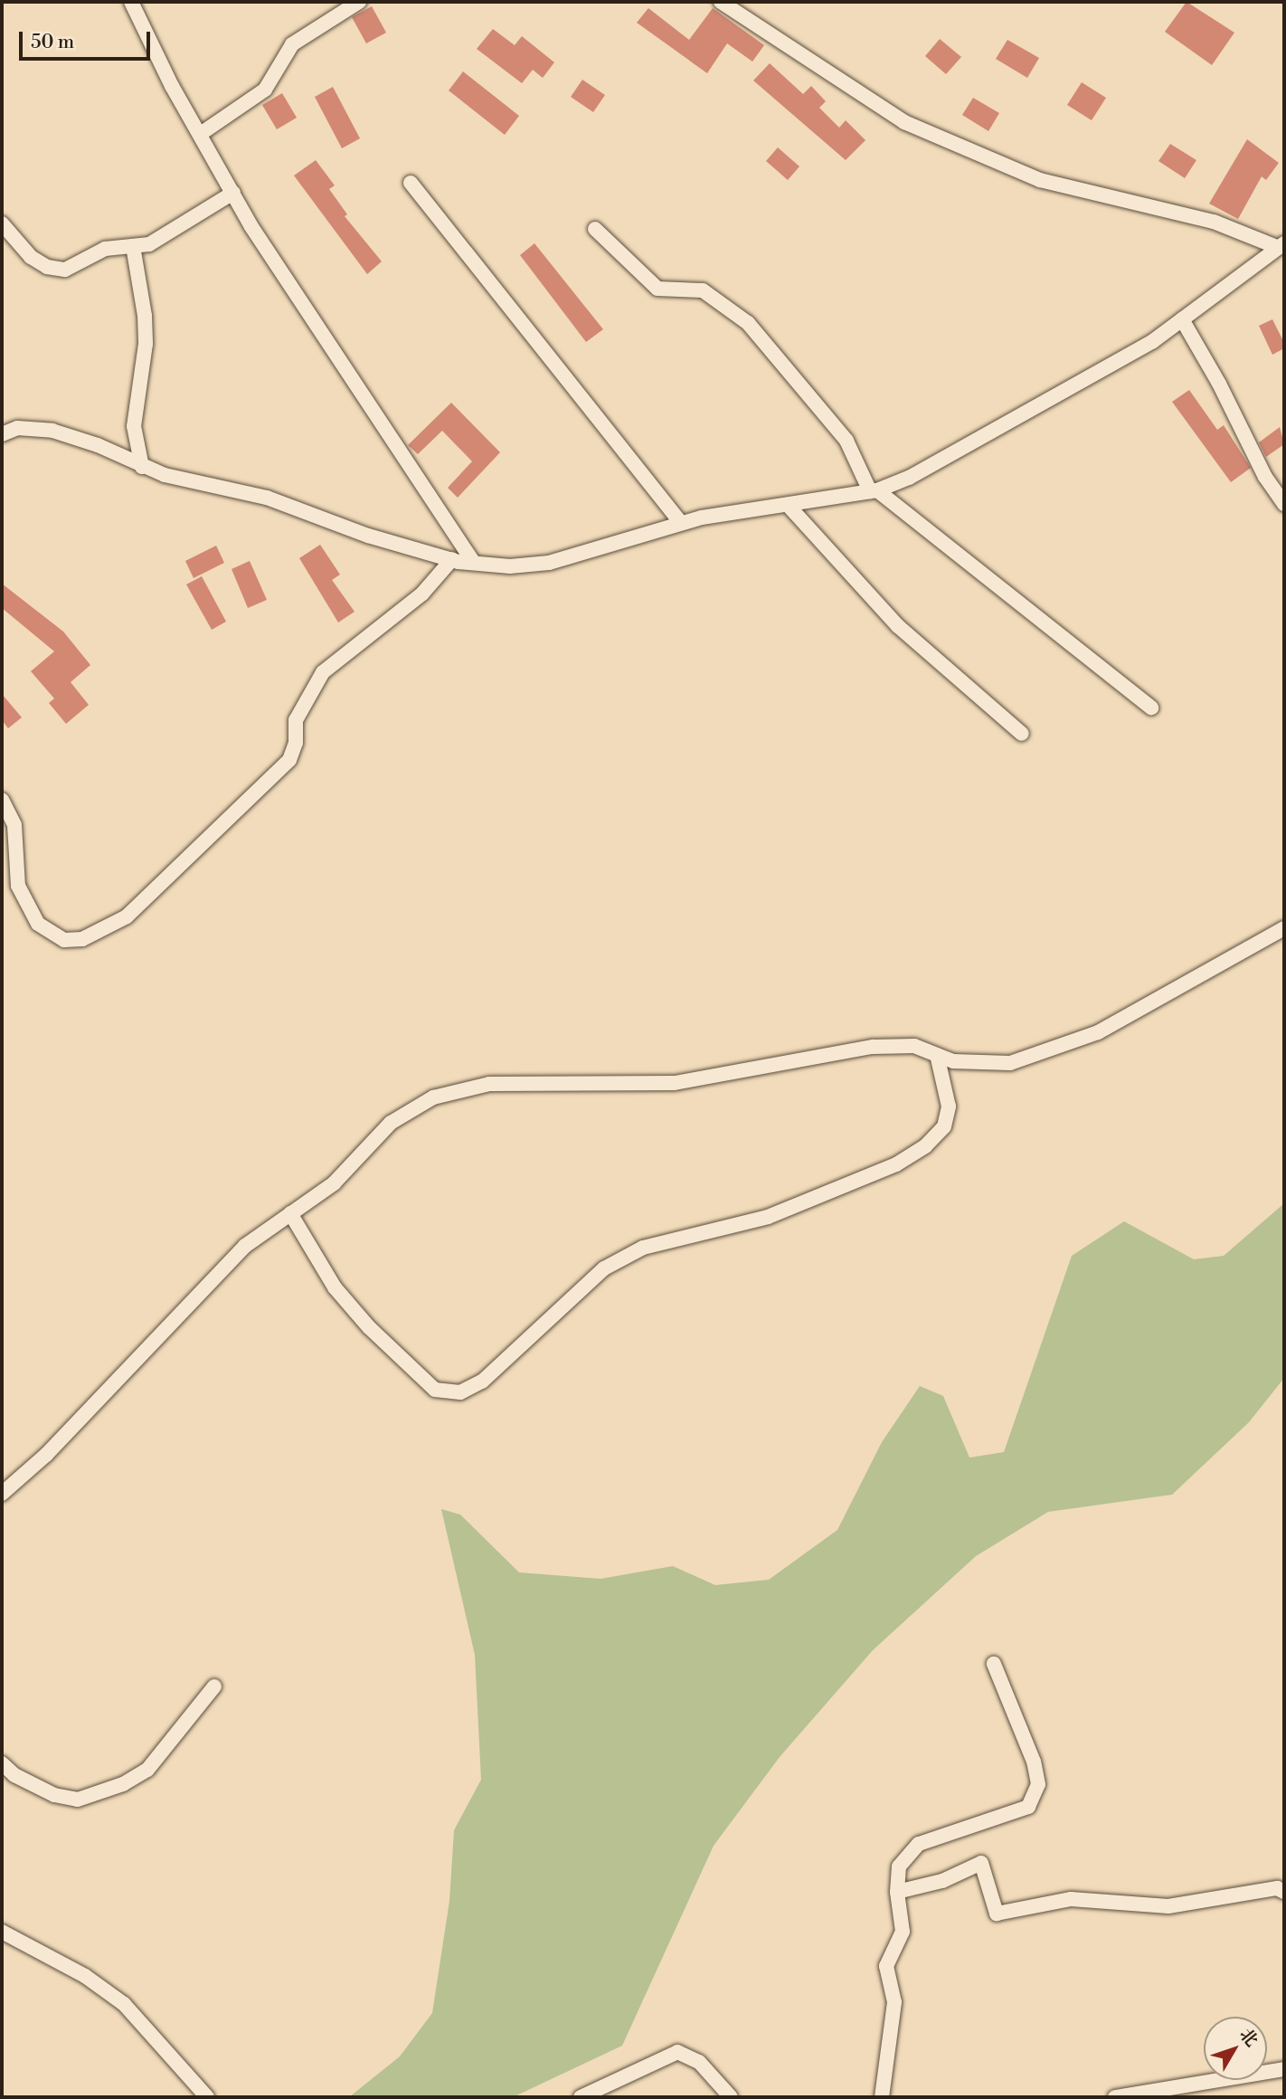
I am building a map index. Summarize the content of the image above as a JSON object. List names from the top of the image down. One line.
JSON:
{"scale_bar":"50 m","north":"top right"}
